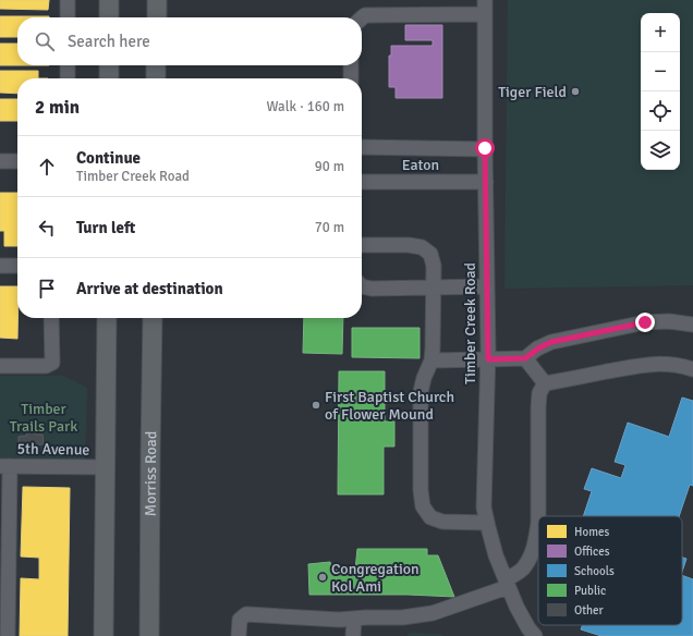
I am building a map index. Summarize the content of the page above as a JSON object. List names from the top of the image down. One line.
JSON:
{"streets":{"main road":["Morriss Road"],"street":["Eaton","Timber Creek Road","5th Avenue"]},"crossings":[["Eaton","Timber Creek Road"]],"parks":["Timber Trails Park"],"places":["Tiger Field","First Baptist Church of Flower Mound","Congregation Kol Ami"],"legend":["Homes","Offices","Schools","Public","Other"],"page":{"map_buttons":["+","−"],"search":"Search here","heading":["2 min","Walk · 160 m"],"list":[["Continue","Timber Creek Road","90 m"],["Turn left","70 m"],"Arrive at destination"]}}
